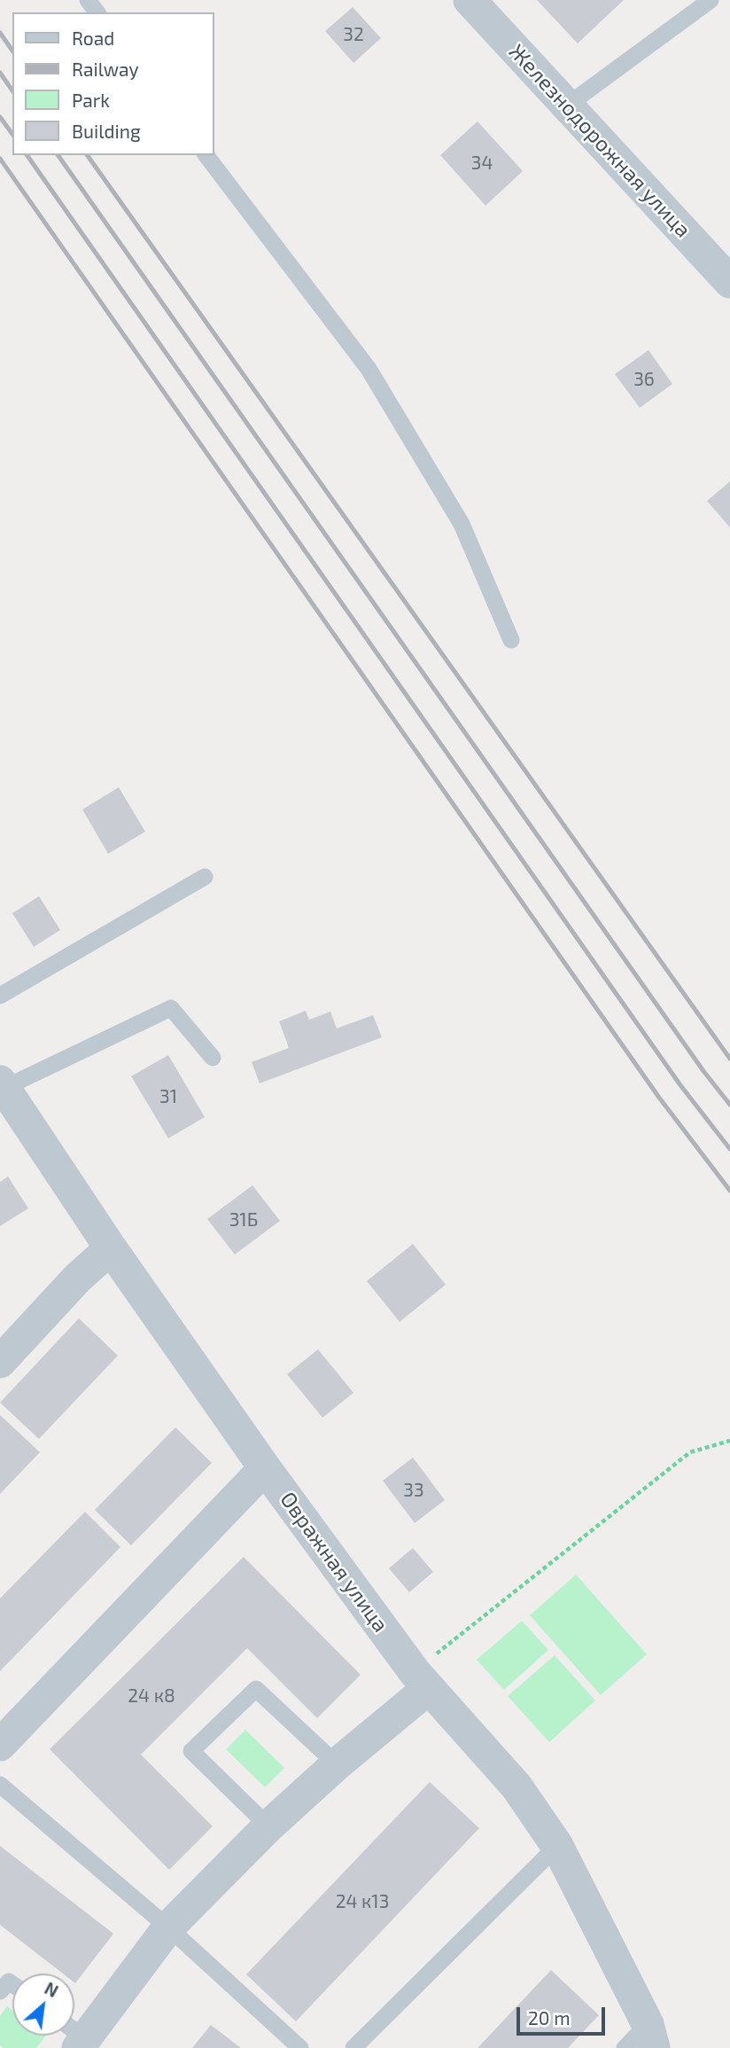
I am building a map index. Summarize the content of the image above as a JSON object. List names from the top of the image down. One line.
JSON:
{"streets":{"street":["Железнодорожная улица","Овражная улица"]},"house_numbers":["32","34","36","31","31Б","33","24 к8","24 к13"],"legend":["Road","Railway","Park","Building"],"scale_bar":"20 m","north":"top right"}
